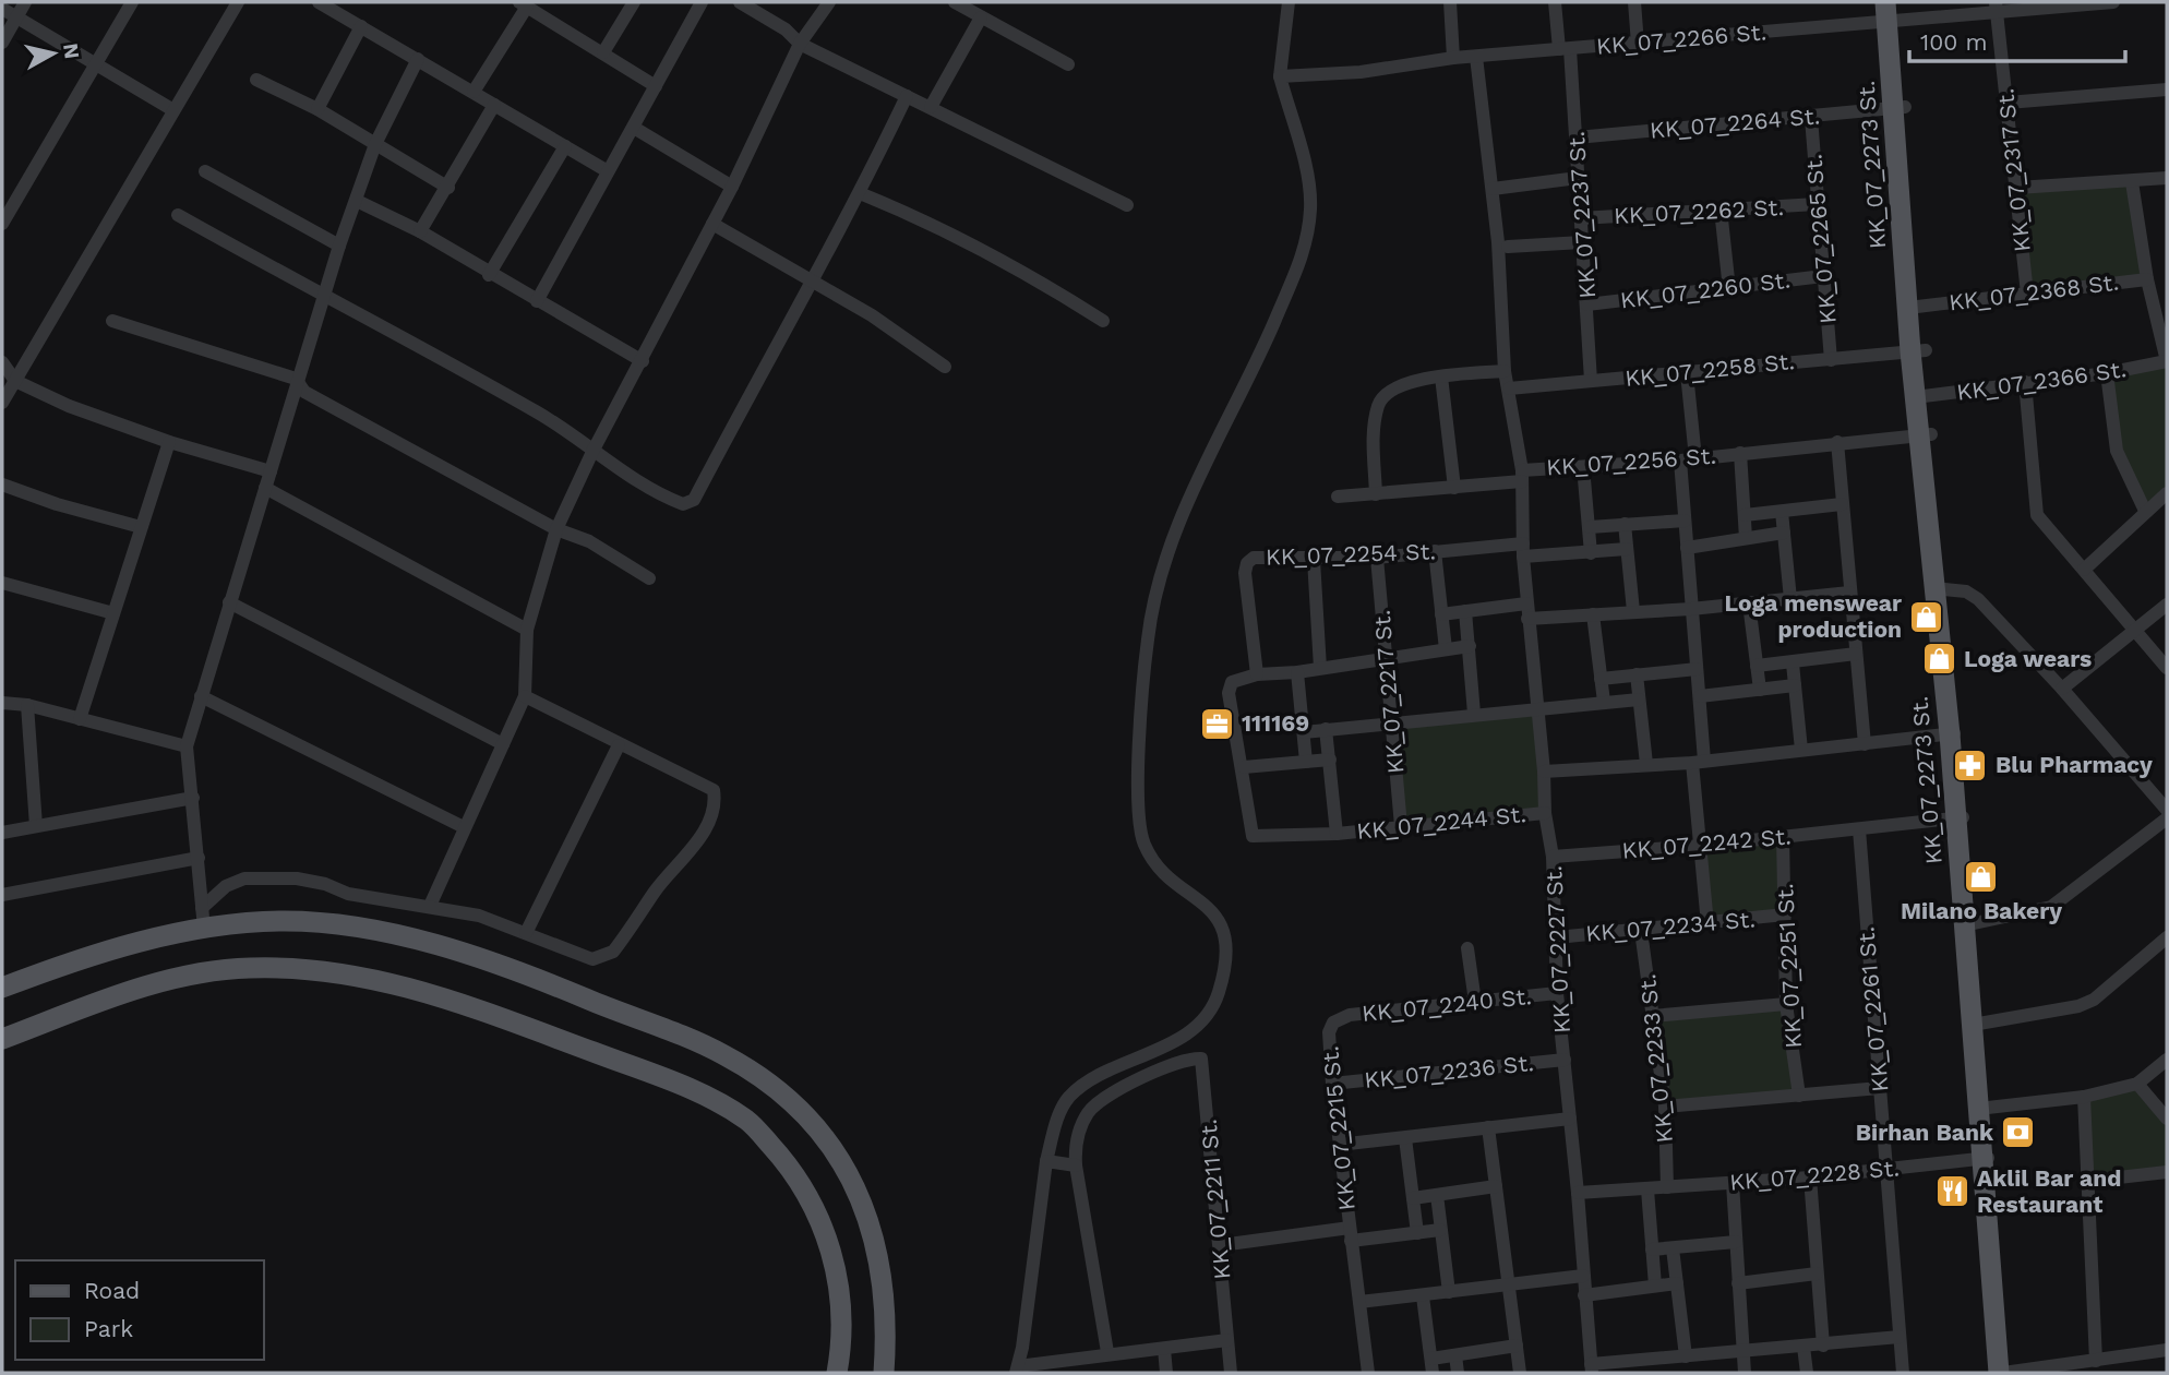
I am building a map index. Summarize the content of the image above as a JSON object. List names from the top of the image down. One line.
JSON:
{"streets":{"main road":["KK_07_2273 St."],"street":["KK_07_2266 St.","KK_07_2264 St.","KK_07_2317 St.","KK_07_2262 St.","KK_07_2237 St.","KK_07_2265 St.","KK_07_2260 St.","KK_07_2368 St.","KK_07_2258 St.","KK_07_2366 St.","KK_07_2256 St.","KK_07_2254 St.","KK_07_2217 St.","KK_07_2244 St.","KK_07_2242 St.","KK_07_2234 St.","KK_07_2227 St.","KK_07_2251 St.","KK_07_2240 St.","KK_07_2261 St.","KK_07_2233 St.","KK_07_2236 St.","KK_07_2215 St.","KK_07_2228 St.","KK_07_2211 St."]},"crossings":[["KK_07_2266 St.","KK_07_2273 St."],["KK_07_2266 St.","KK_07_2317 St."],["KK_07_2266 St.","KK_07_2237 St."],["KK_07_2266 St.","KK_07_2227 St."],["KK_07_2264 St.","KK_07_2273 St."],["KK_07_2264 St.","KK_07_2237 St."],["KK_07_2264 St.","KK_07_2265 St."],["KK_07_2273 St.","KK_07_2368 St."],["KK_07_2273 St.","KK_07_2258 St."],["KK_07_2273 St.","KK_07_2366 St."],["KK_07_2273 St.","KK_07_2256 St."],["KK_07_2273 St.","KK_07_2242 St."],["KK_07_2273 St.","KK_07_2228 St."],["KK_07_2317 St.","KK_07_2368 St."],["KK_07_2262 St.","KK_07_2237 St."],["KK_07_2262 St.","KK_07_2265 St."],["KK_07_2237 St.","KK_07_2260 St."],["KK_07_2237 St.","KK_07_2258 St."],["KK_07_2265 St.","KK_07_2260 St."],["KK_07_2265 St.","KK_07_2258 St."],["KK_07_2258 St.","KK_07_2227 St."],["KK_07_2256 St.","KK_07_2227 St."],["KK_07_2254 St.","KK_07_2217 St."],["KK_07_2254 St.","KK_07_2227 St."],["KK_07_2217 St.","KK_07_2244 St."],["KK_07_2244 St.","KK_07_2227 St."],["KK_07_2242 St.","KK_07_2227 St."],["KK_07_2242 St.","KK_07_2251 St."],["KK_07_2242 St.","KK_07_2261 St."],["KK_07_2234 St.","KK_07_2227 St."],["KK_07_2234 St.","KK_07_2251 St."],["KK_07_2234 St.","KK_07_2233 St."],["KK_07_2227 St.","KK_07_2240 St."],["KK_07_2227 St.","KK_07_2236 St."],["KK_07_2227 St.","KK_07_2228 St."],["KK_07_2240 St.","KK_07_2215 St."],["KK_07_2261 St.","KK_07_2228 St."],["KK_07_2233 St.","KK_07_2228 St."],["KK_07_2236 St.","KK_07_2215 St."]],"places":{"shop":["Loga menswear production","Loga wears","Milano Bakery"],"office":["111169"],"pharmacy":["Blu Pharmacy"],"bank":["Birhan Bank"],"restaurant":["Aklil Bar and Restaurant"]},"legend":["Road","Park"],"scale_bar":"100 m","north":"right"}
